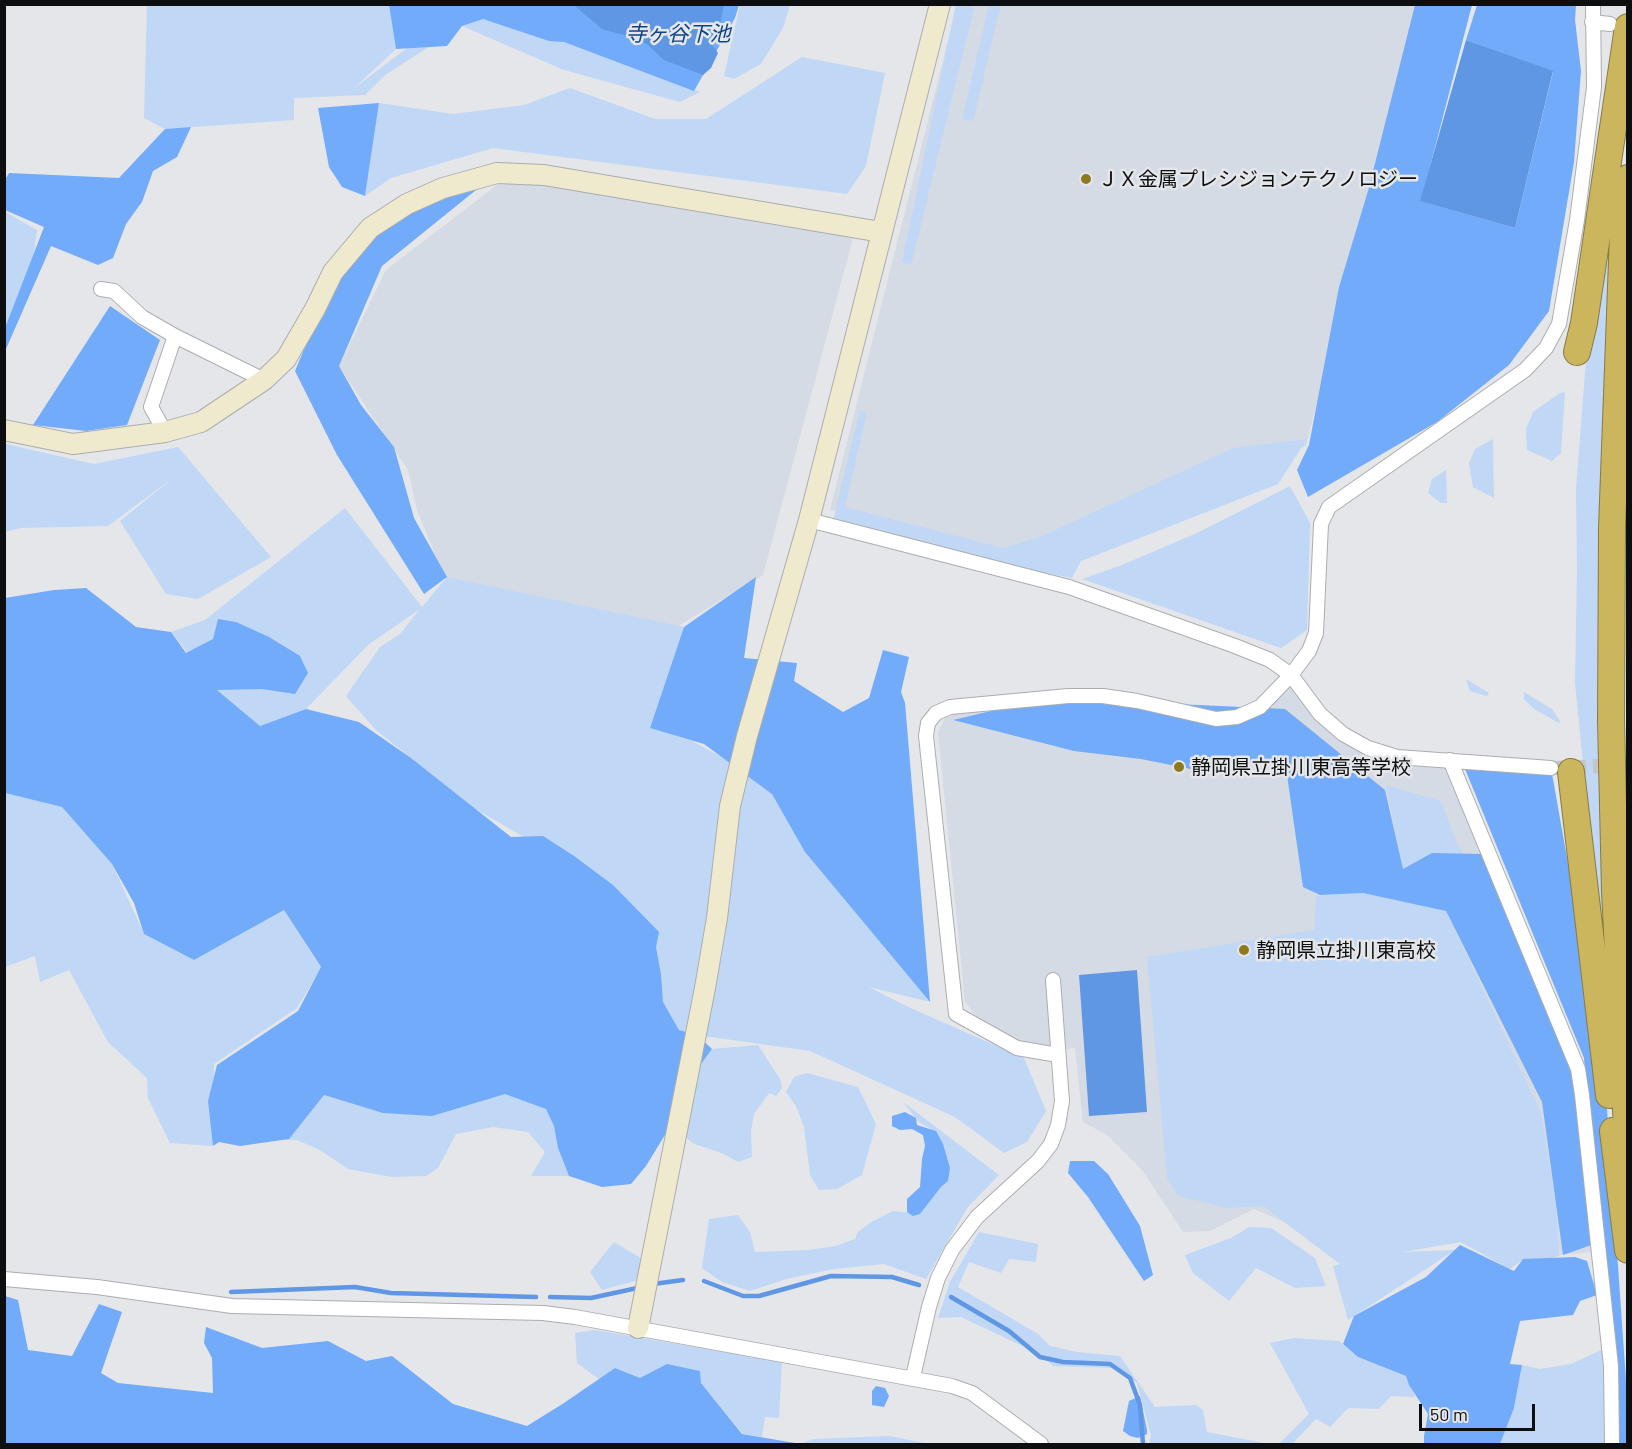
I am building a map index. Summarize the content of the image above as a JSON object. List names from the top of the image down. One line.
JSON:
{"water":["寺ヶ谷下池"],"places":["ＪＸ金属プレシジョンテクノロジー","静岡県立掛川東高等学校","静岡県立掛川東高校"],"scale_bar":"50 m"}
